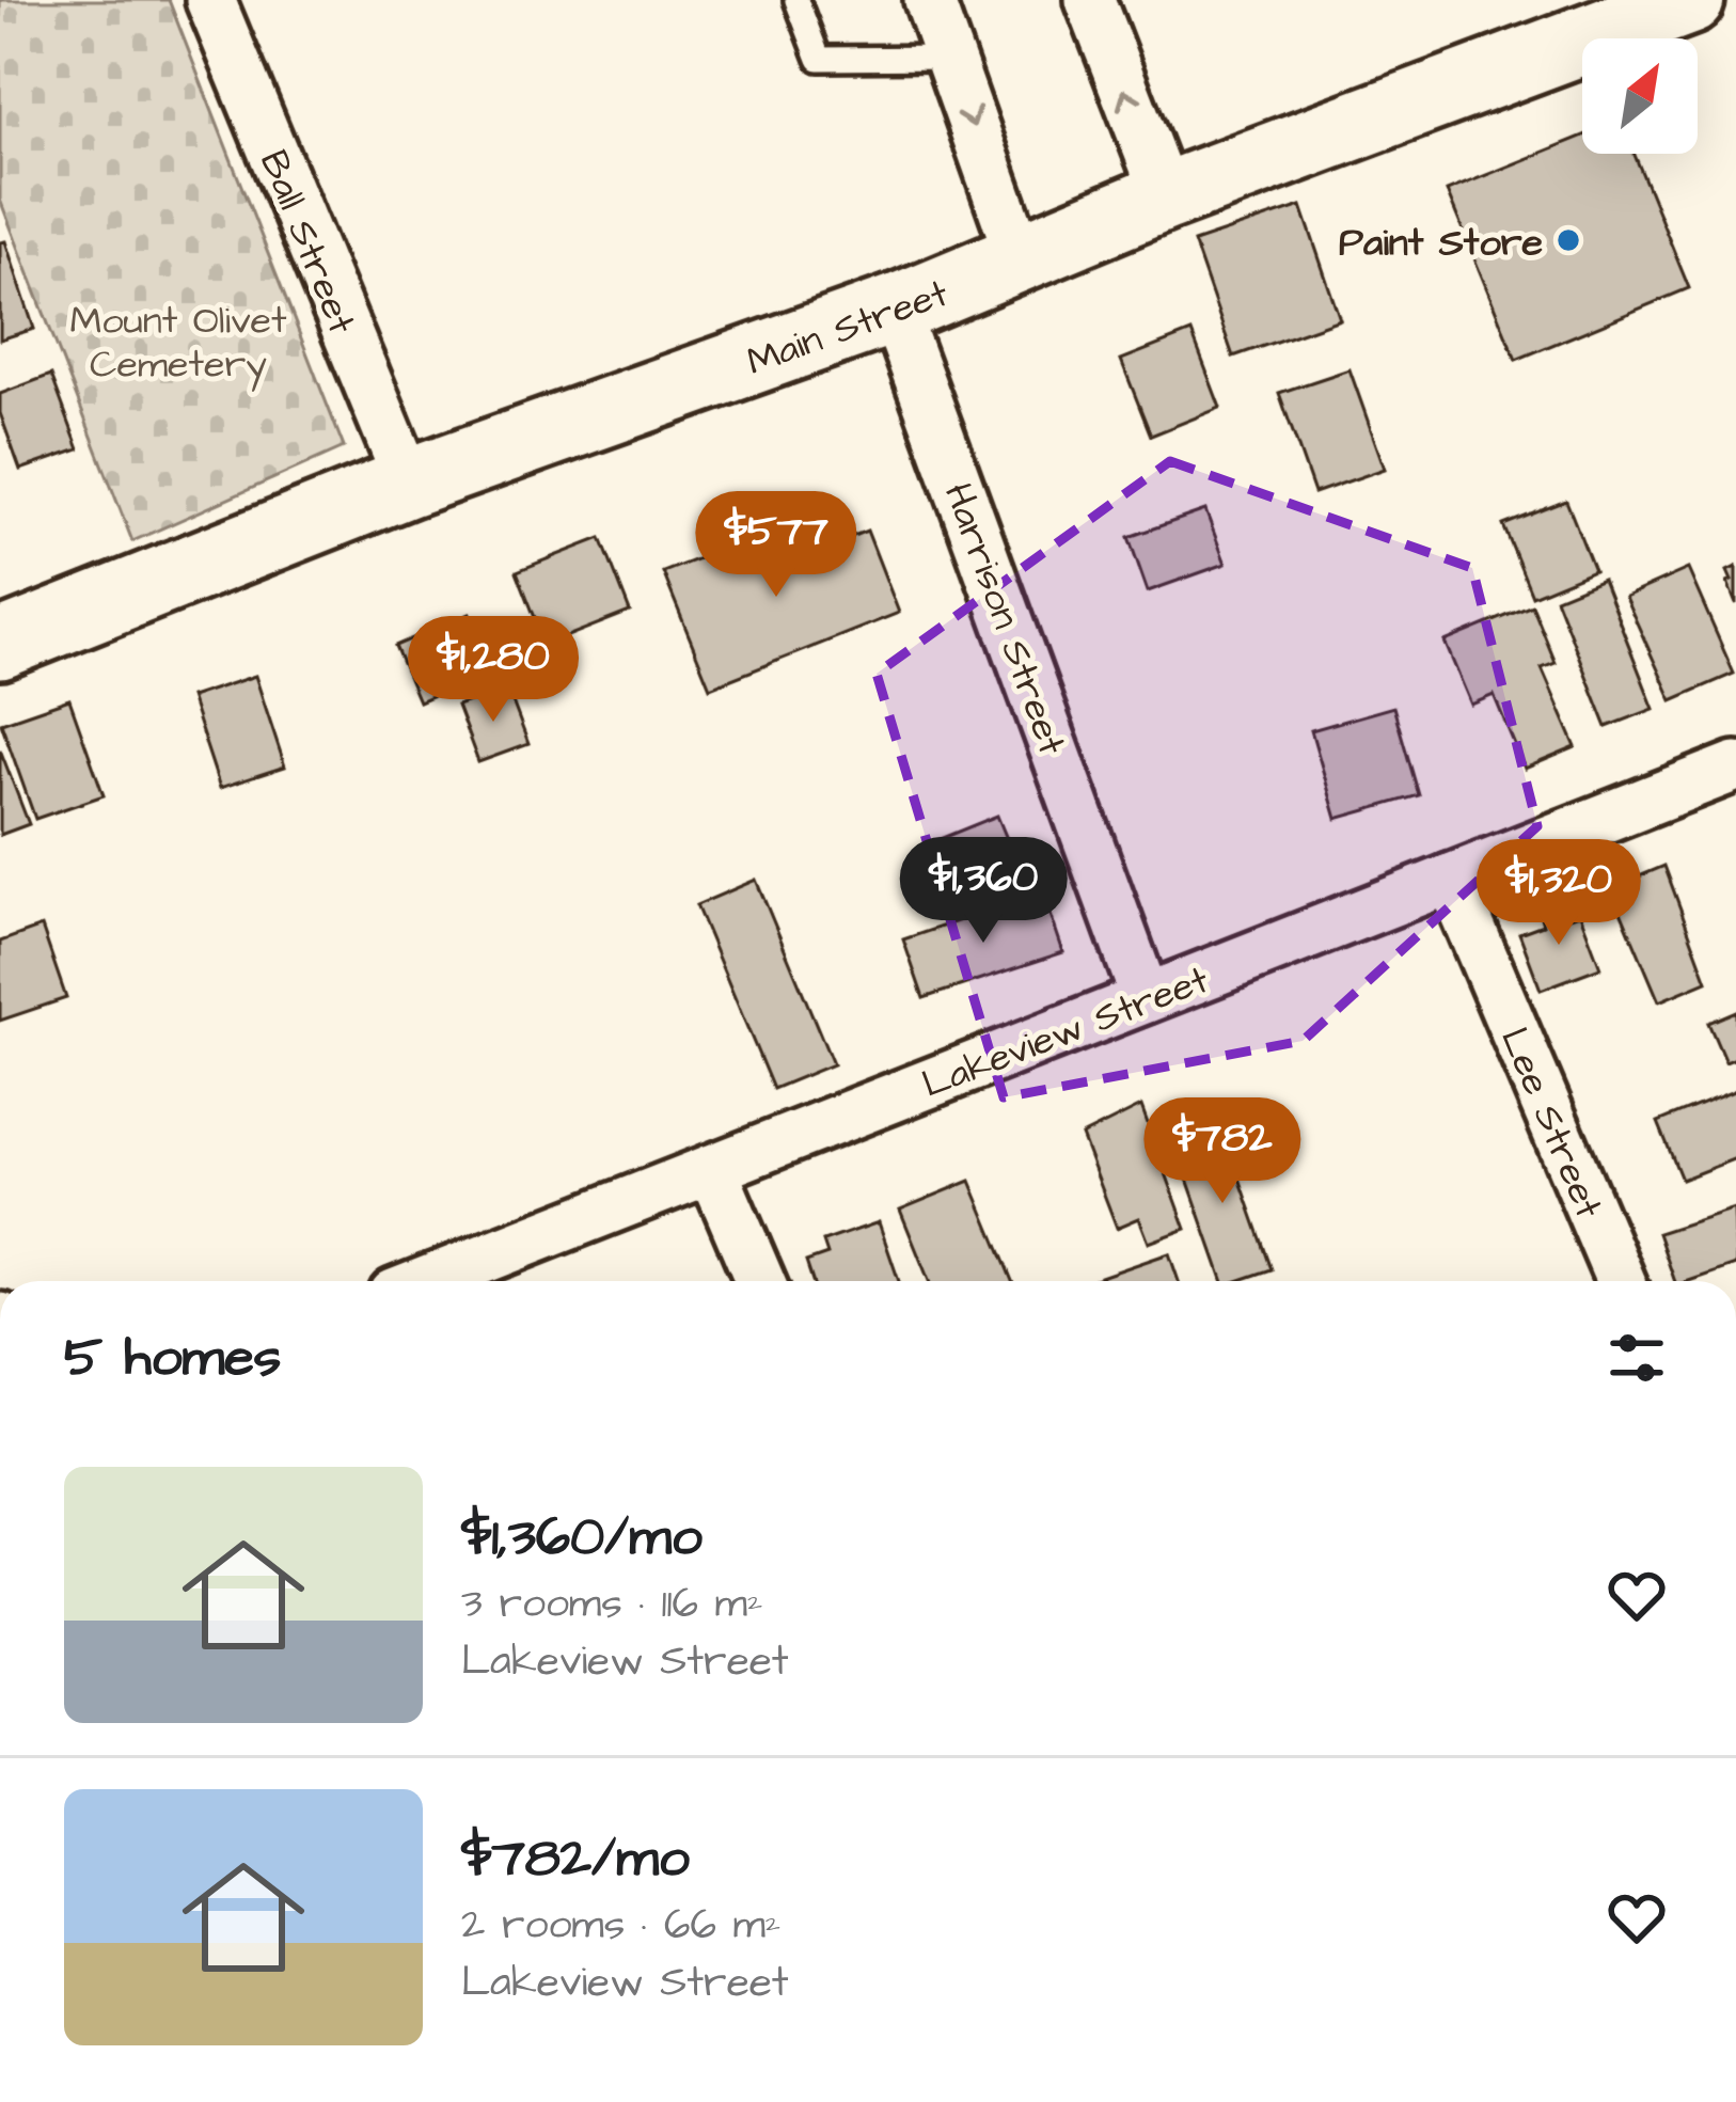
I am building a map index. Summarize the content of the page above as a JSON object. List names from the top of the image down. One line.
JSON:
{"streets":{"main road":["Main Street"],"street":["Ball Street","Harrison Street","Lakeview Street","Lee Street"]},"crossings":[["Ball Street","Main Street"],["Main Street","Harrison Street"],["Harrison Street","Lakeview Street"],["Lakeview Street","Lee Street"]],"parks":["Mount Olivet Cemetery"],"places":["Paint Store"],"north":"top right","page":{"price":["$577","$1,280","$1,360","$1,320","$782"],"heading":"5 homes","list":[{"name":"$1,360/mo","note":"3 rooms · 116 m² · Lakeview Street"},{"name":"$782/mo","note":"2 rooms · 66 m² · Lakeview Street"}]}}
